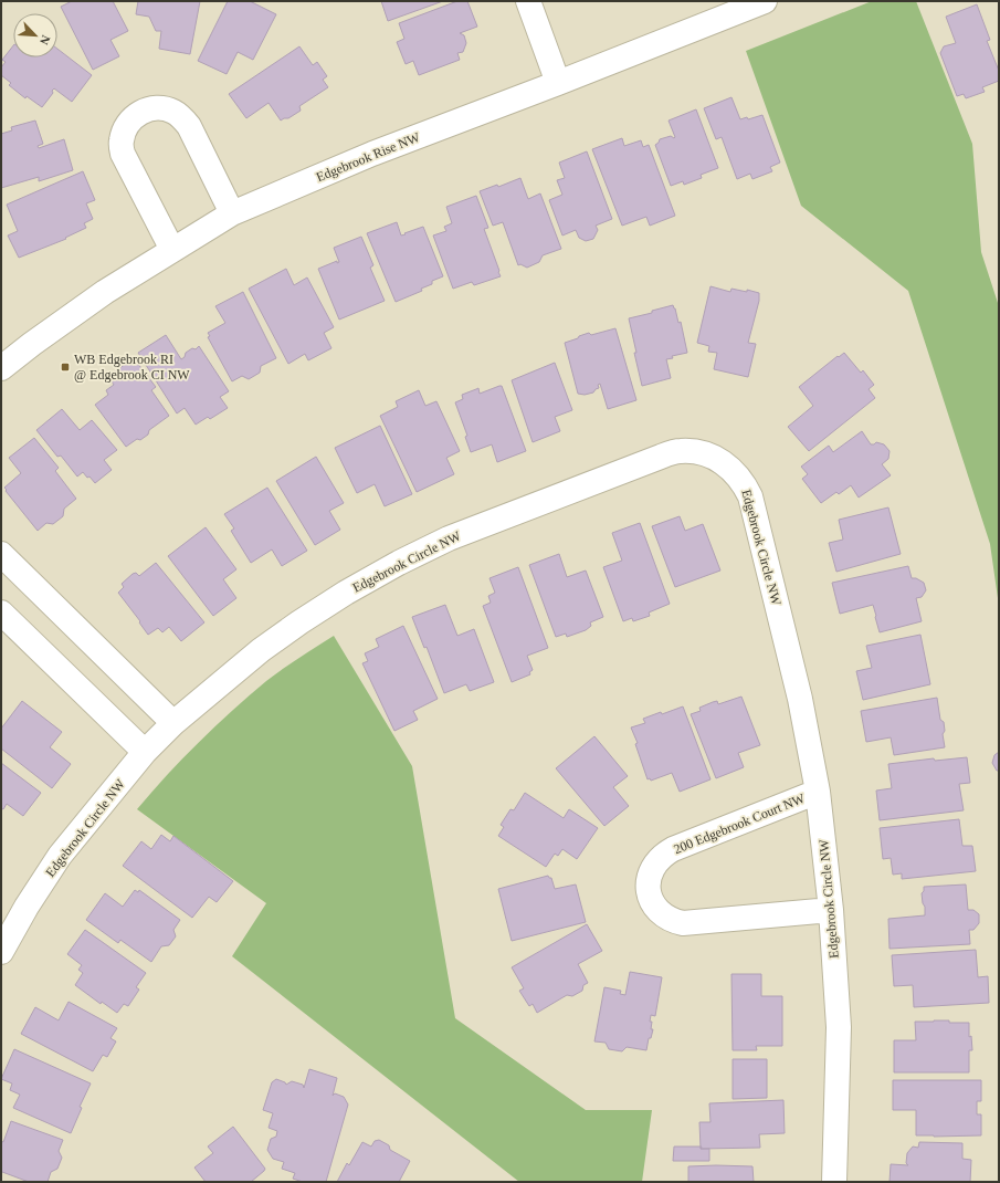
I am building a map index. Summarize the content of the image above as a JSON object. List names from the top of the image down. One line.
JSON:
{"streets":{"street":["Edgebrook Rise NW","Edgebrook Circle NW","200 Edgebrook Court NW"]},"crossings":[["Edgebrook Circle NW","200 Edgebrook Court NW"]],"places":{"transit":["WB Edgebrook RI @ Edgebrook CI NW"]},"north":"bottom right"}
